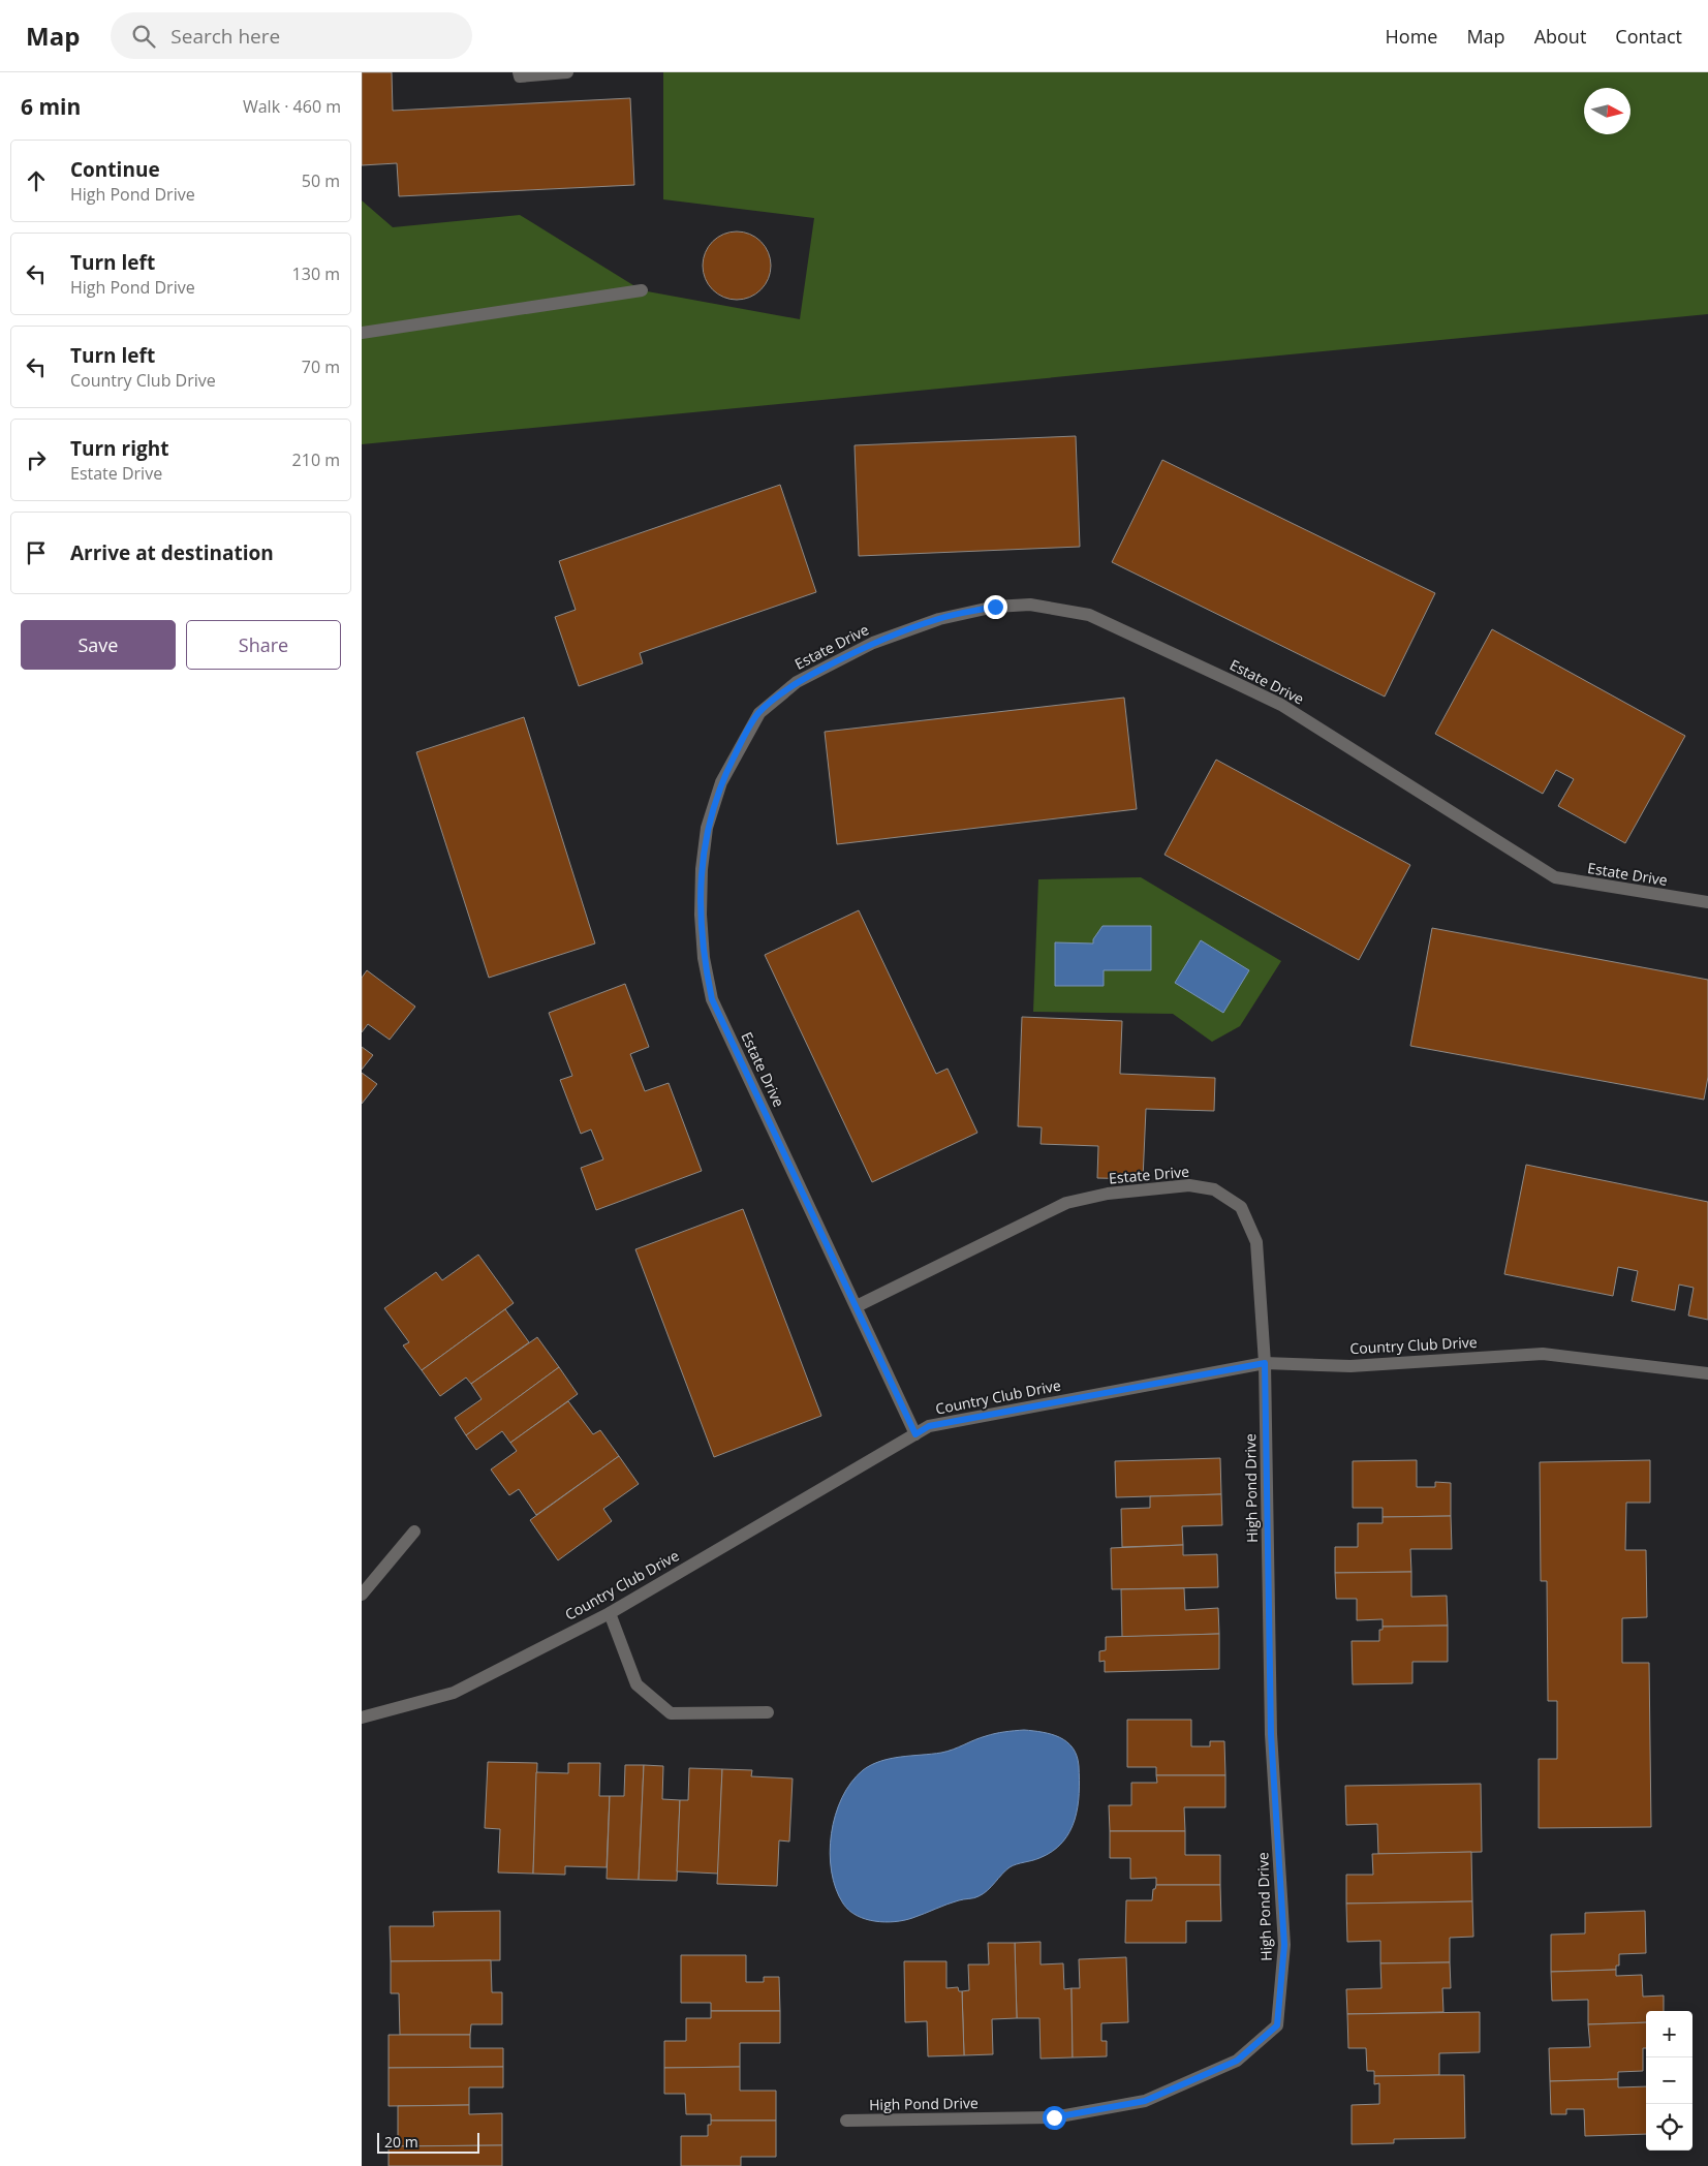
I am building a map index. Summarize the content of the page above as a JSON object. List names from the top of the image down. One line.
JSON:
{"streets":{"street":["Estate Drive","Country Club Drive","High Pond Drive"]},"crossings":[["Estate Drive","Country Club Drive"],["Estate Drive","High Pond Drive"],["Country Club Drive","High Pond Drive"]],"scale_bar":"20 m","north":"right","page":{"header":"Map","search":"Search here","nav":["Home","Map","About","Contact"],"heading":["6 min","Walk · 460 m"],"list":[["Continue","High Pond Drive","50 m"],["Turn left","High Pond Drive","130 m"],["Turn left","Country Club Drive","70 m"],["Turn right","Estate Drive","210 m"],"Arrive at destination"],"buttons":["Save","Share"],"map_buttons":["+","−"],"scale":"20 m"}}
